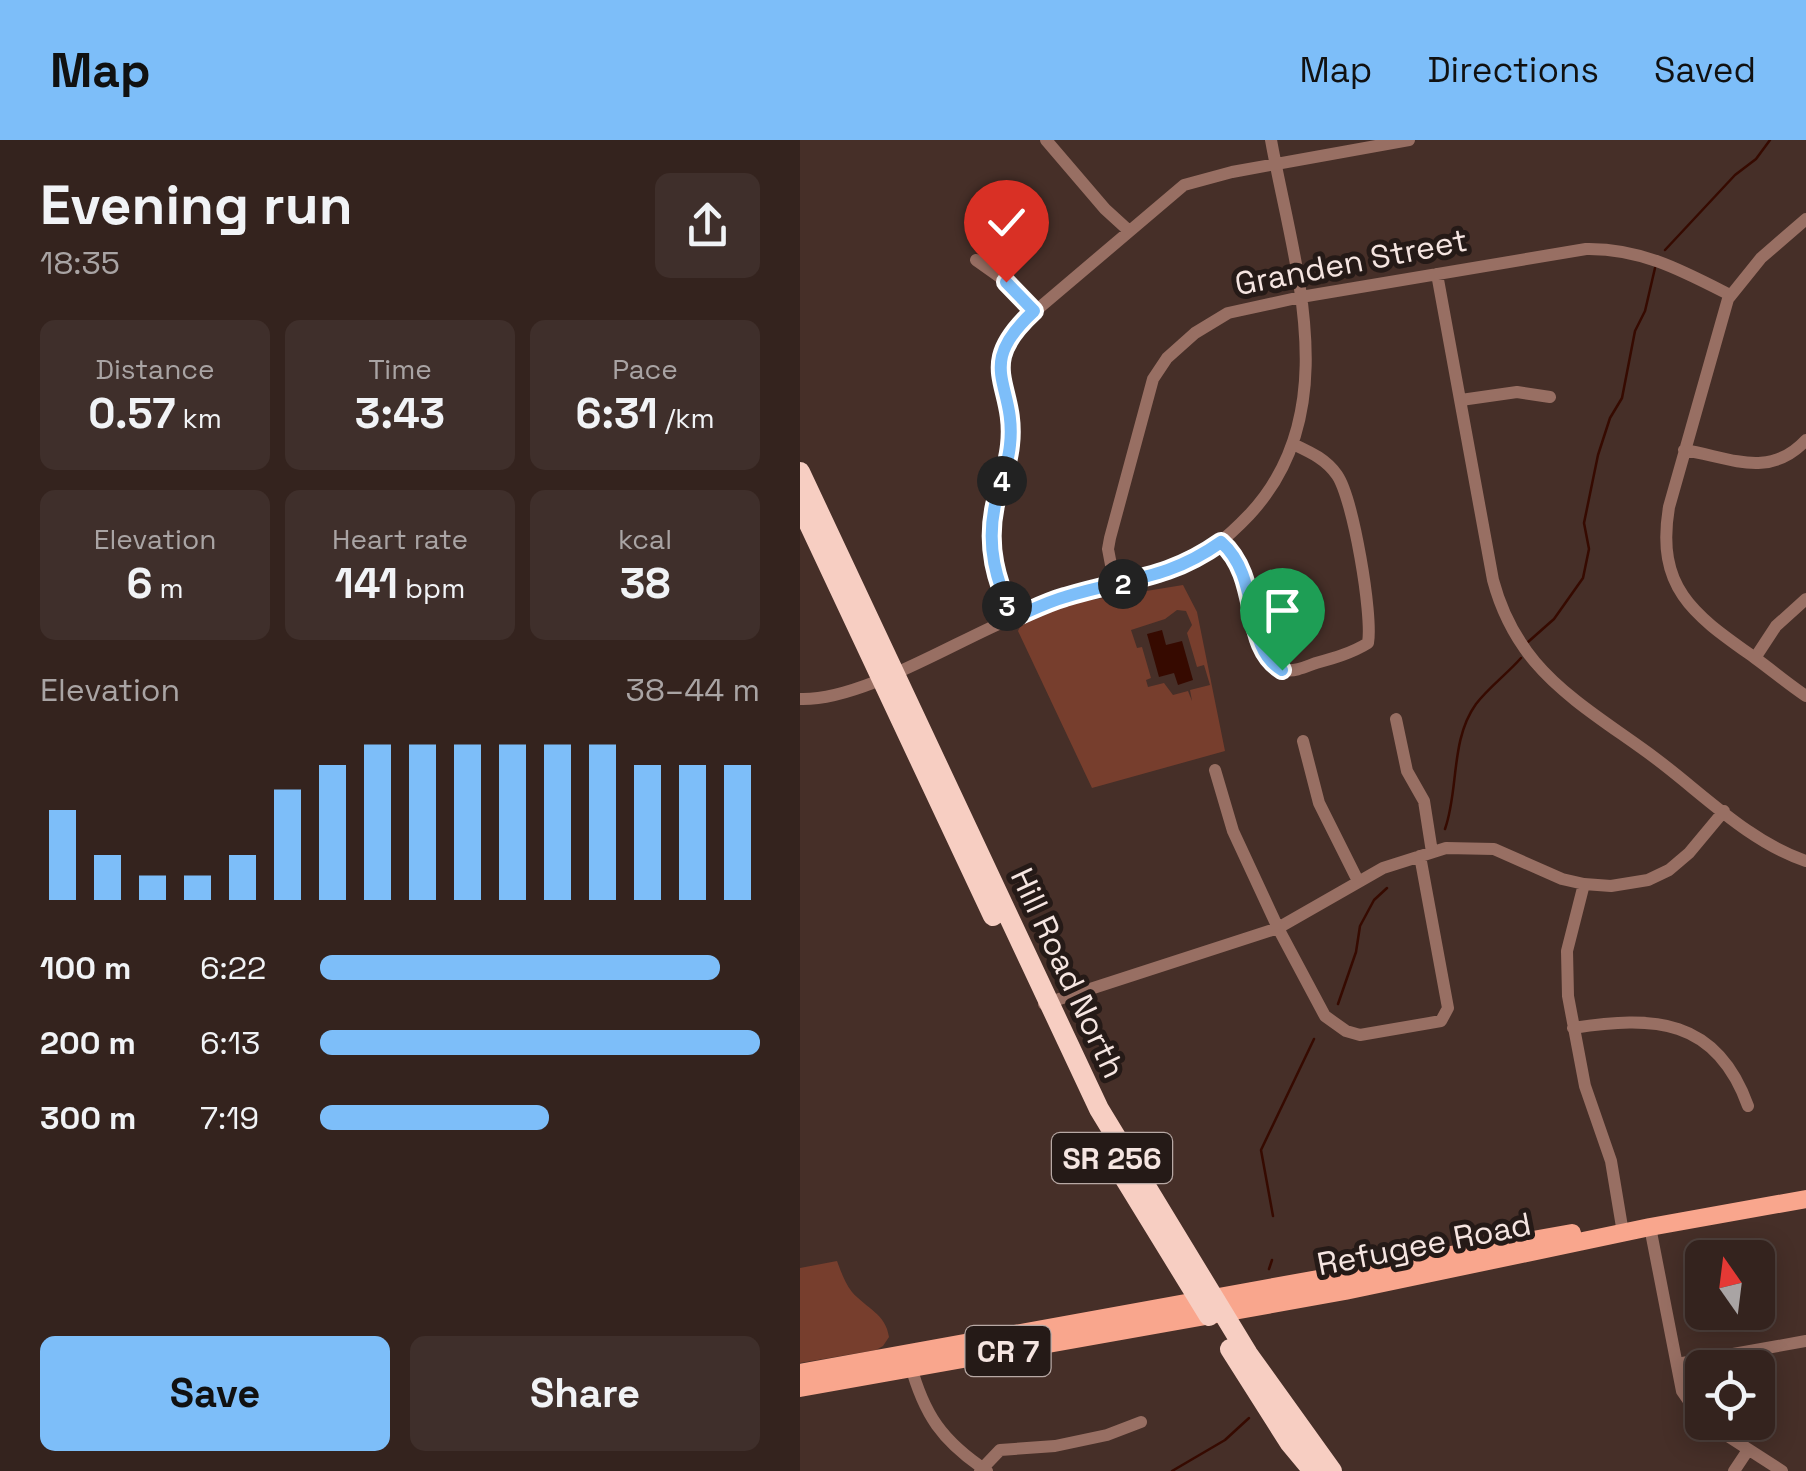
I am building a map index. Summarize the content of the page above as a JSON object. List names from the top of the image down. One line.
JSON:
{"streets":{"highway":["Hill Road North","SR 256"],"main road":["Refugee Road","CR 7"],"street":["Granden Street"]},"crossings":[["Hill Road North","Refugee Road"]],"north":"top","page":{"header":"Map","nav":["Map","Directions","Saved"],"heading":["Evening run","18:35"],"stats":[["Distance","0.57 km"],["Time","3:43"],["Pace","6:31 /km"],["Elevation","6 m"],["Heart rate","141 bpm"],["kcal","38"]],"pins":["4","2","3"],"chart":["Elevation","38–44 m"],"list":[{"name":"100 m","note":"6:22"},{"name":"200 m","note":"6:13"},{"name":"300 m","note":"7:19"}],"buttons":["Save","Share"]}}
